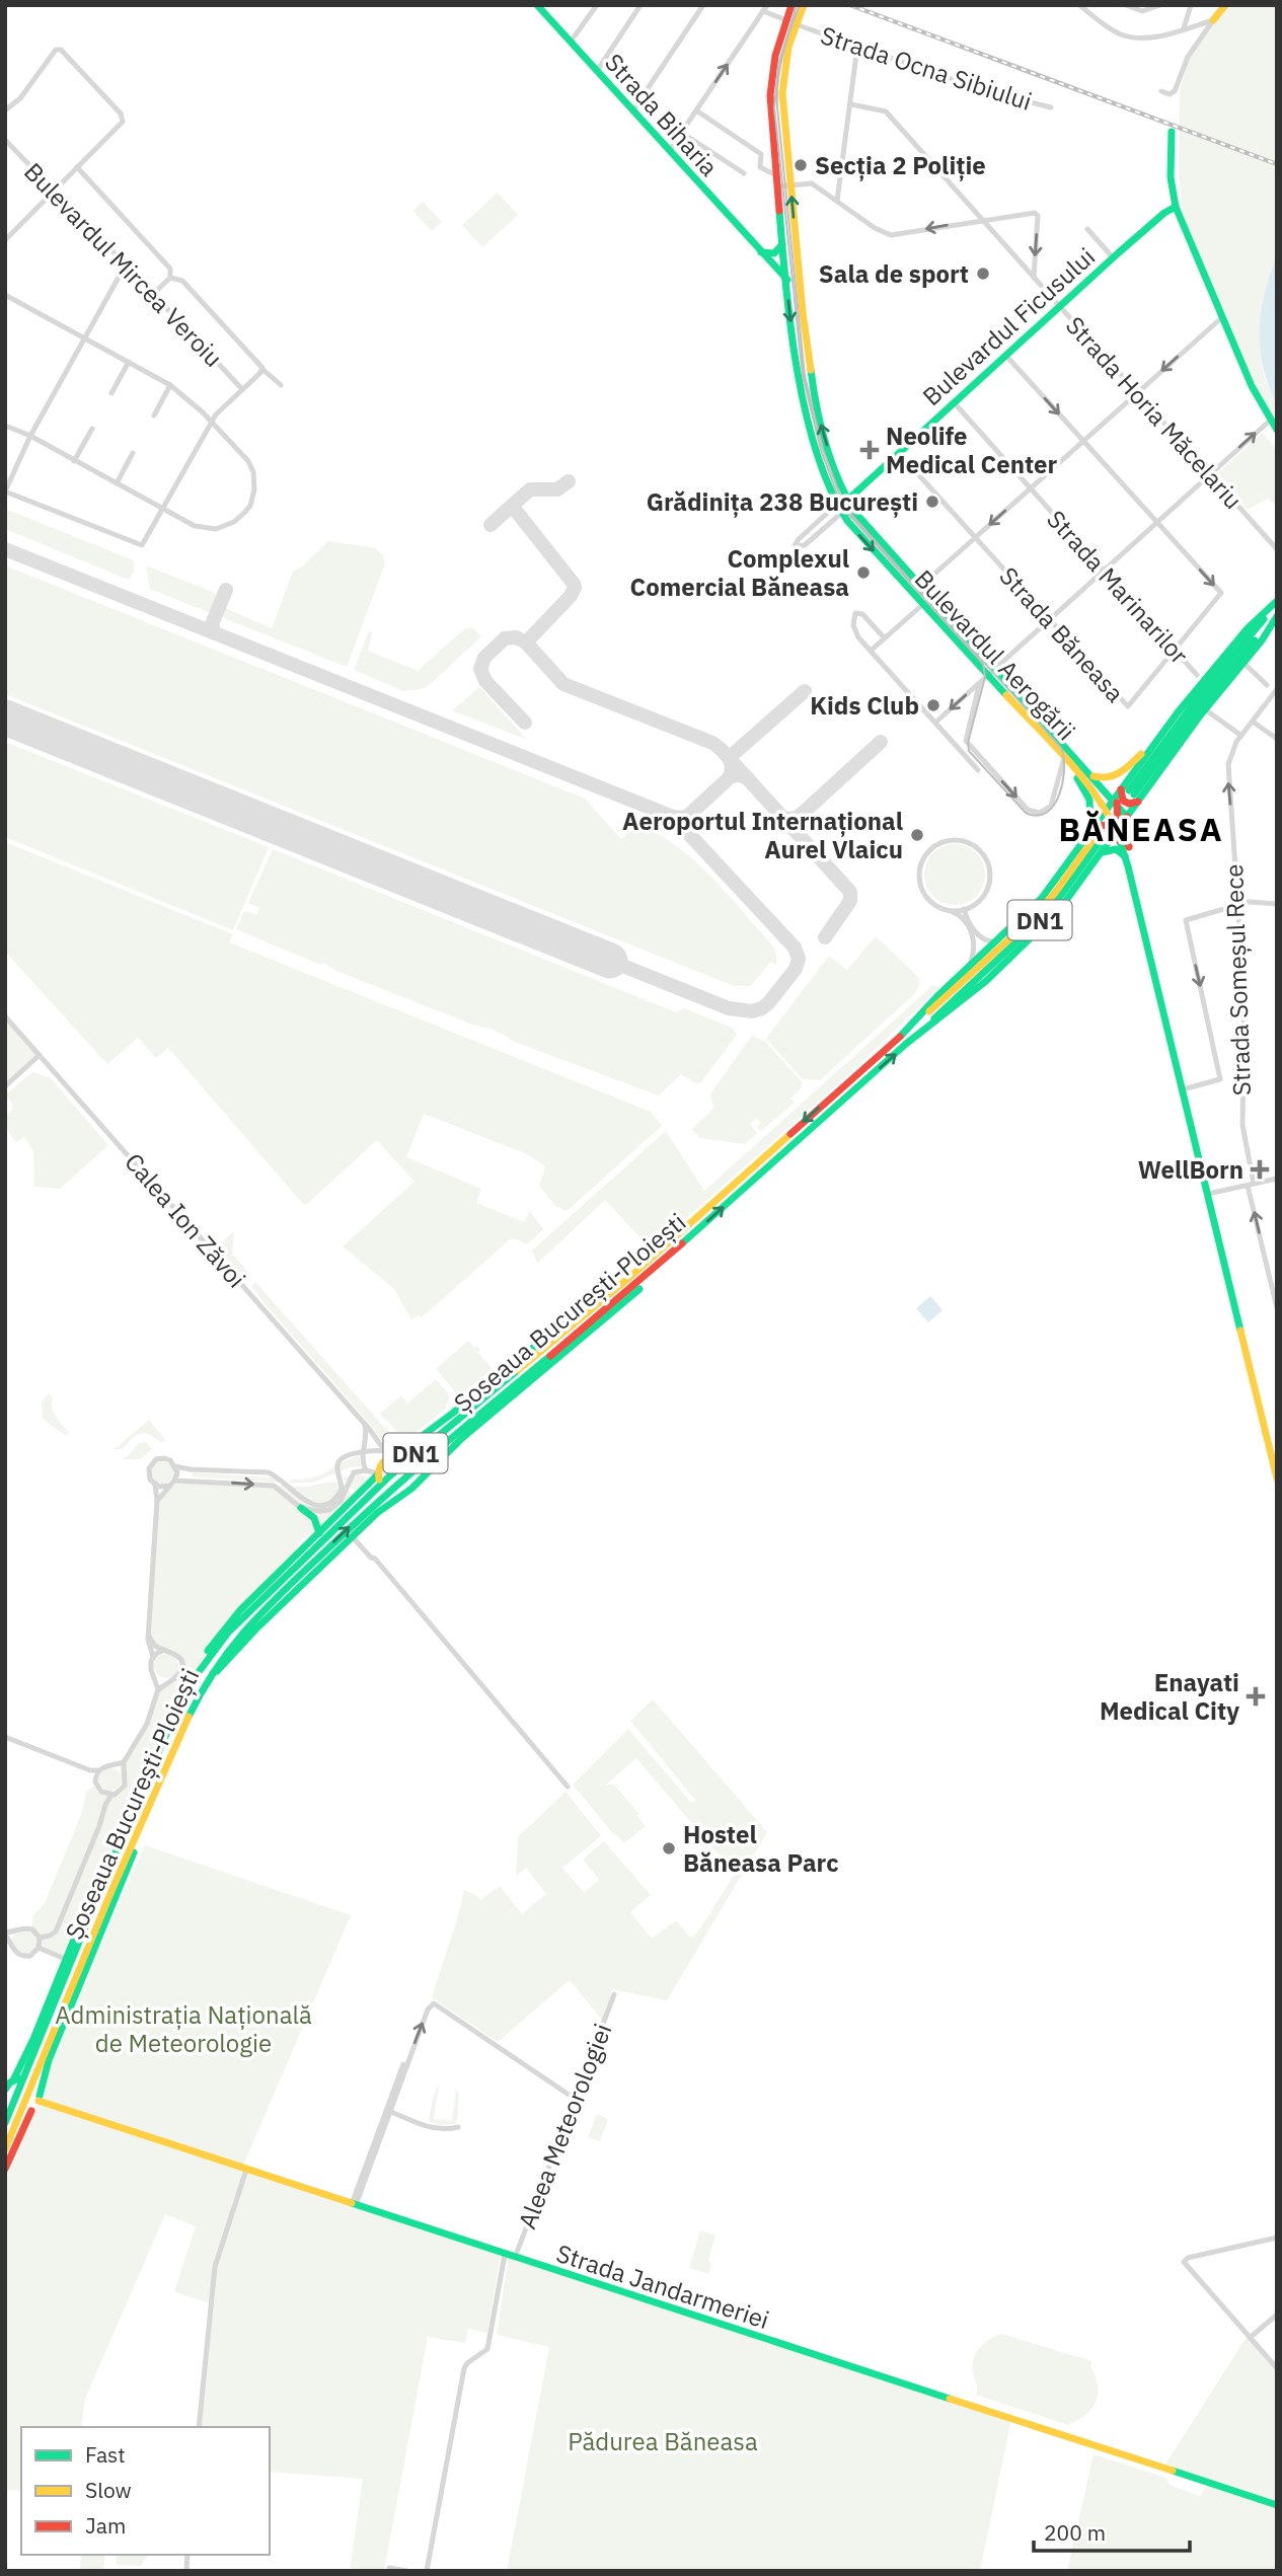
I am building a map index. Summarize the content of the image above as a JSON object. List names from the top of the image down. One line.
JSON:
{"streets":{"main road":["Strada Biharia","Bulevardul Ficusului","Bulevardul Aerogării","DN1","Șoseaua București-Ploiești","Strada Jandarmeriei"],"street":["Strada Ocna Sibiului","Bulevardul Mircea Veroiu","Strada Horia Măcelariu","Strada Marinarilor","Strada Băneasa","Strada Someșul Rece","Calea Ion Zăvoi","Aleea Meteorologiei"]},"crossings":[["Strada Biharia","Bulevardul Aerogării"],["Bulevardul Ficusului","Strada Horia Măcelariu"],["Bulevardul Ficusului","Strada Marinarilor"],["Bulevardul Ficusului","Strada Băneasa"],["Bulevardul Ficusului","Bulevardul Aerogării"],["Strada Marinarilor","Strada Băneasa"],["Bulevardul Aerogării","Șoseaua București-Ploiești"],["DN1","Șoseaua București-Ploiești"],["Aleea Meteorologiei","Strada Jandarmeriei"]],"one_way":["Strada Someșul Rece"],"districts":["BĂNEASA"],"parks":["Administrația Națională de Meteorologie","Pădurea Băneasa"],"places":{"other":["Secția 2 Poliție","Sala de sport","Grădinița 238 București","Complexul Comercial Băneasa","Kids Club","Aeroportul Internațional Aurel Vlaicu","Hostel Băneasa Parc"],"health":["Neolife Medical Center","WellBorn","Enayati Medical City"]},"legend":["Fast","Slow","Jam"],"scale_bar":"200 m"}
